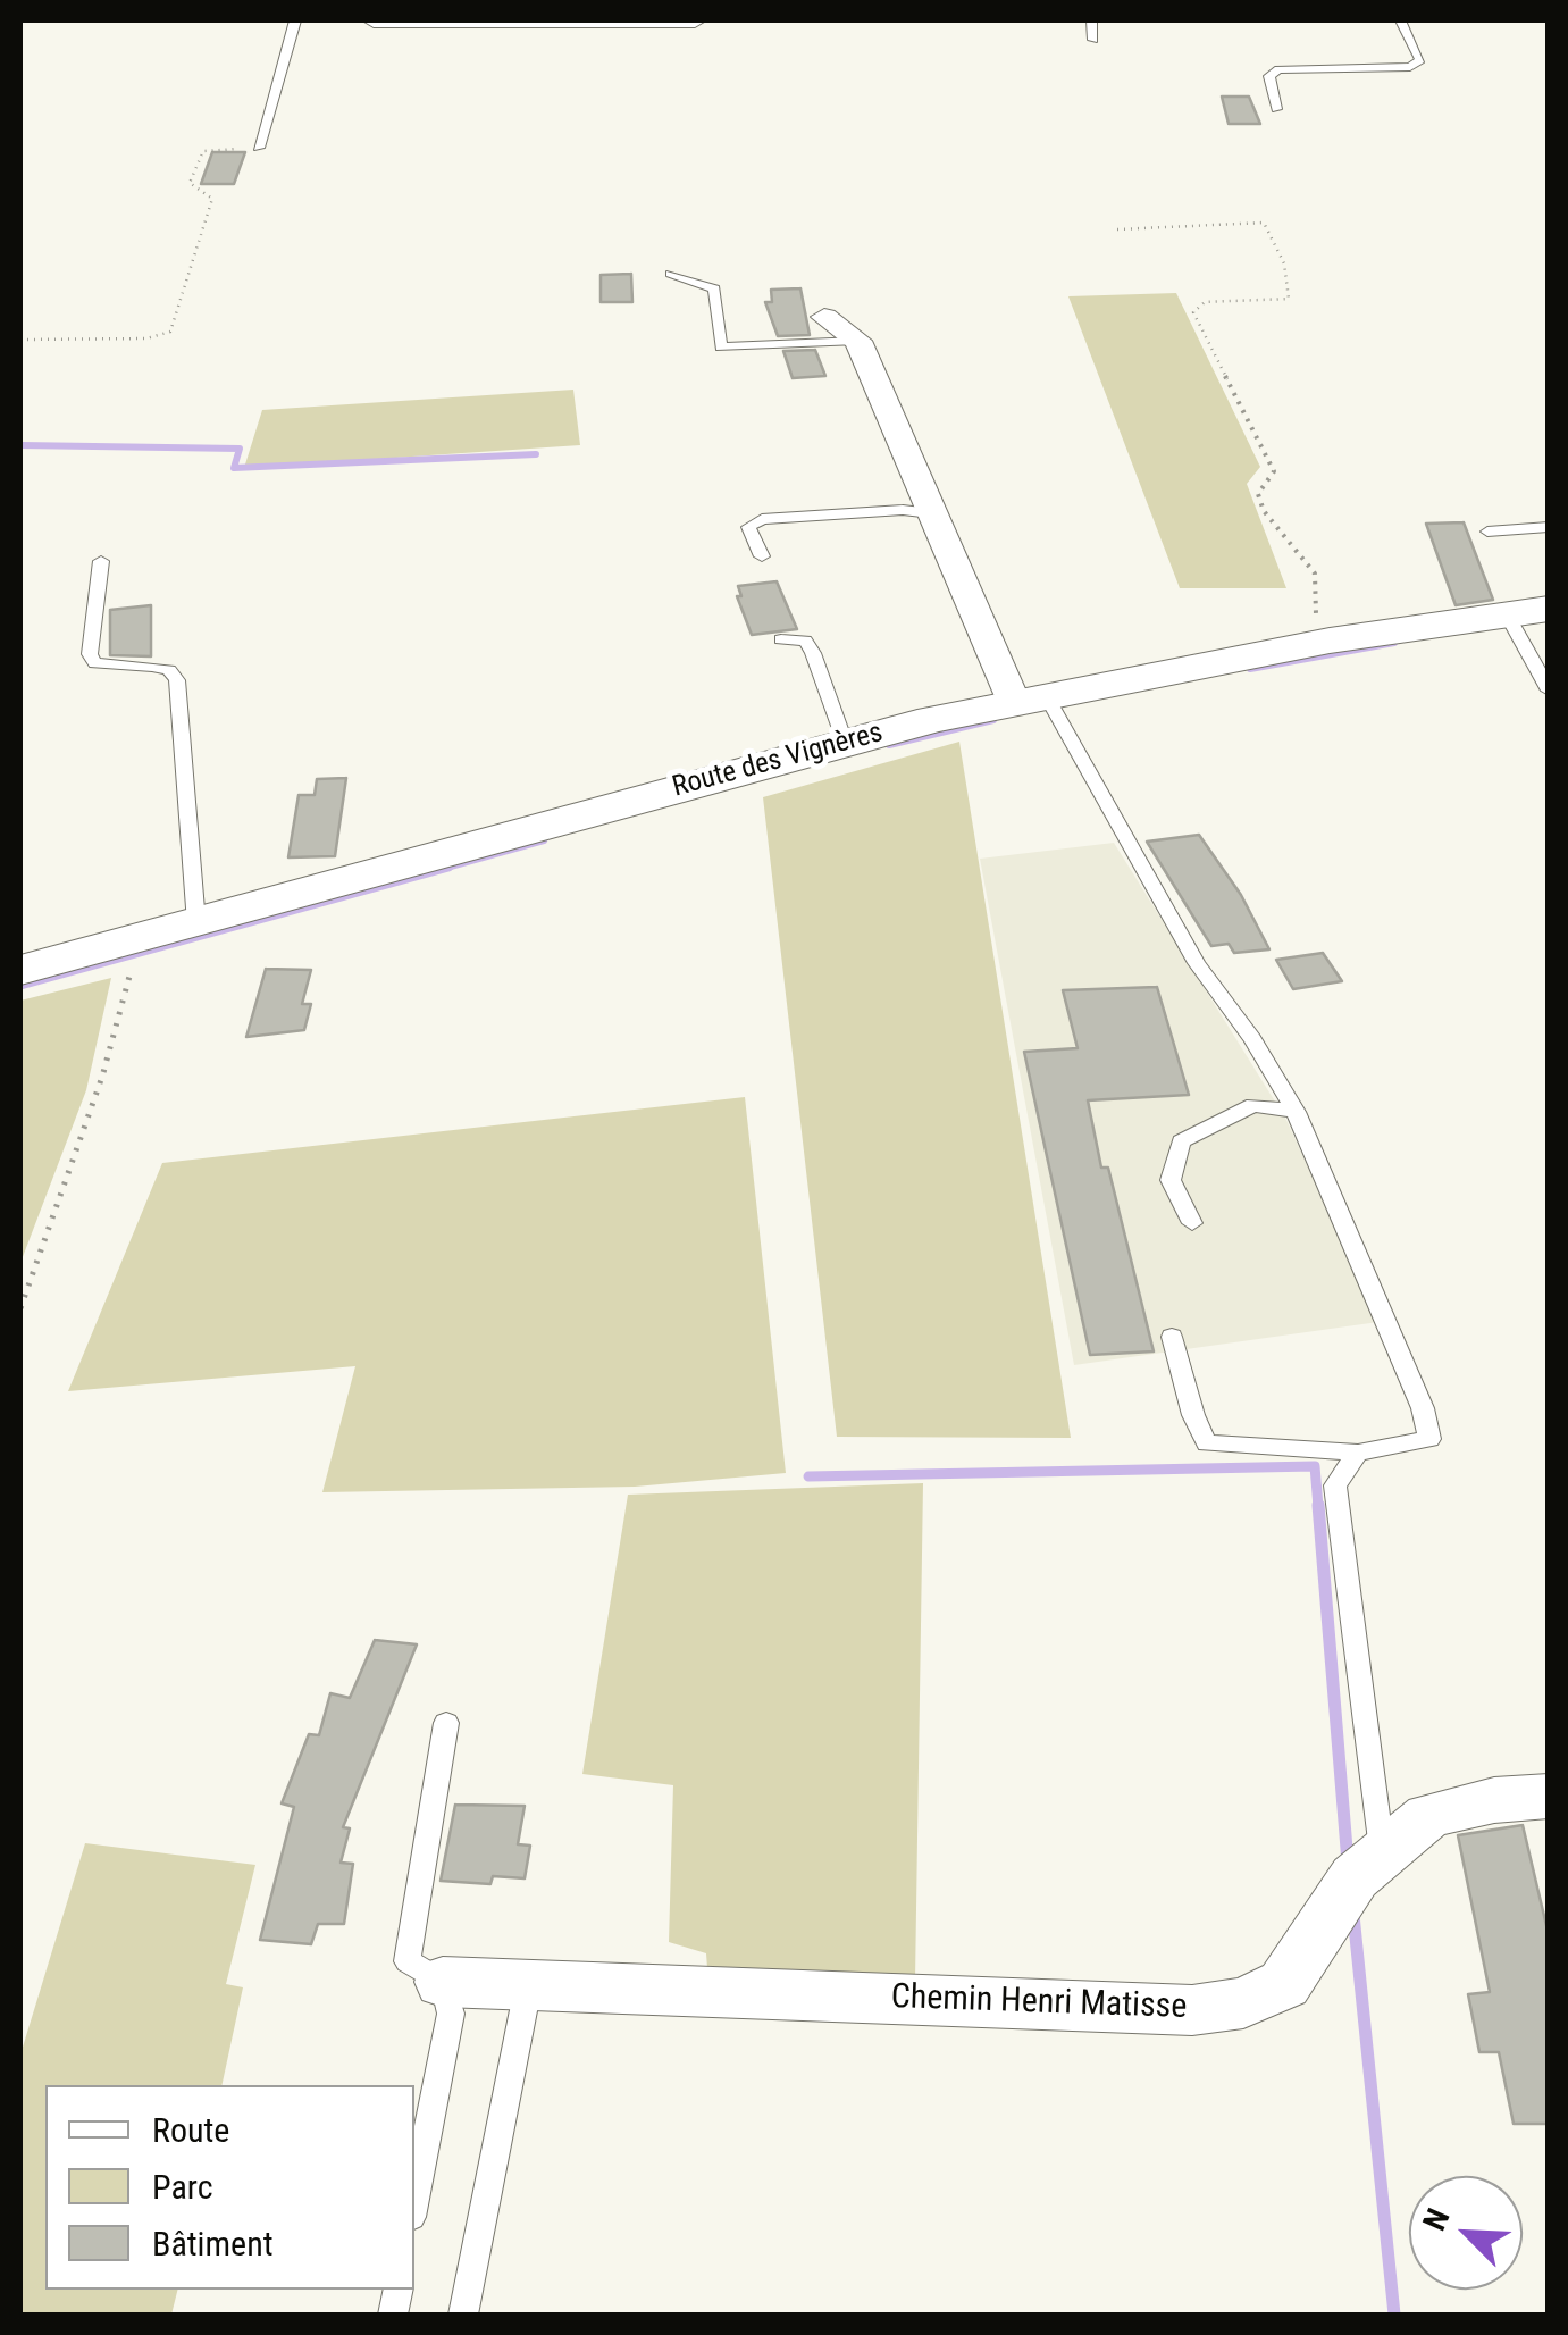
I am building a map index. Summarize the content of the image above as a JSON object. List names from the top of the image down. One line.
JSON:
{"streets":{"street":["Route des Vignères","Chemin Henri Matisse"]},"legend":["Route","Parc","Bâtiment"],"north":"top left"}
